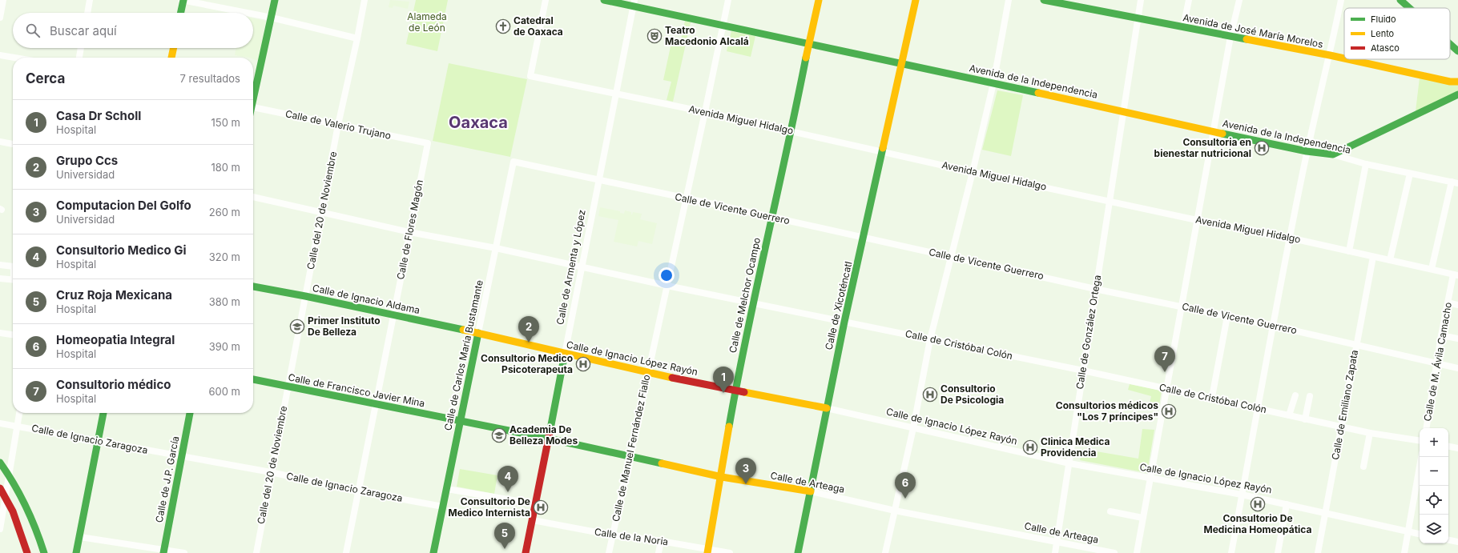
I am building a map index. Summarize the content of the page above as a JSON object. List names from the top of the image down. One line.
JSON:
{"streets":{"main road":["Avenida de José María Morelos","Avenida de la Independencia","Calle de Armenta y López","Calle de Melchor Ocampo","Calle de Ignacio Aldama","Calle de Xicoténcatl","Calle de Carlos María Bustamante","Calle de Ignacio López Rayón","Calle de Francisco Javier Mina","Calle de J.P. García","Calle de Arteaga"],"street":["Avenida Miguel Hidalgo","Calle de Valerio Trujano","Calle de Vicente Guerrero","Calle del 20 de Noviembre","Calle de Flores Magón","Calle de González Ortega","Calle de Cristóbal Colón","Calle de M. Ávila Camacho","Calle de Emiliano Zapata","Calle de Ignacio Zaragoza","Calle de Manuel Fernández Fiallo","Calle de la Noria"]},"crossings":[["Avenida de José María Morelos","Calle de González Ortega"],["Avenida de la Independencia","Calle de Armenta y López"],["Avenida de la Independencia","Calle de Melchor Ocampo"],["Avenida de la Independencia","Calle de Xicoténcatl"],["Avenida de la Independencia","Calle de González Ortega"],["Avenida de la Independencia","Calle de Manuel Fernández Fiallo"],["Avenida Miguel Hidalgo","Calle de Armenta y López"],["Avenida Miguel Hidalgo","Calle de Melchor Ocampo"],["Avenida Miguel Hidalgo","Calle de Xicoténcatl"],["Avenida Miguel Hidalgo","Calle de González Ortega"],["Avenida Miguel Hidalgo","Calle de M. Ávila Camacho"],["Avenida Miguel Hidalgo","Calle de Emiliano Zapata"],["Avenida Miguel Hidalgo","Calle de Manuel Fernández Fiallo"],["Calle de Valerio Trujano","Calle del 20 de Noviembre"],["Calle de Valerio Trujano","Calle de Flores Magón"],["Calle de Vicente Guerrero","Calle de Armenta y López"],["Calle de Vicente Guerrero","Calle de Melchor Ocampo"],["Calle de Vicente Guerrero","Calle de Xicoténcatl"],["Calle de Vicente Guerrero","Calle de González Ortega"],["Calle de Vicente Guerrero","Calle de Carlos María Bustamante"],["Calle de Vicente Guerrero","Calle de M. Ávila Camacho"],["Calle de Vicente Guerrero","Calle de Emiliano Zapata"],["Calle de Vicente Guerrero","Calle de Manuel Fernández Fiallo"],["Calle del 20 de Noviembre","Calle de Ignacio Aldama"],["Calle del 20 de Noviembre","Calle de Cristóbal Colón"],["Calle del 20 de Noviembre","Calle de Francisco Javier Mina"],["Calle del 20 de Noviembre","Calle de Ignacio Zaragoza"],["Calle de Flores Magón","Calle de Ignacio Aldama"],["Calle de Flores Magón","Calle de Cristóbal Colón"],["Calle de Flores Magón","Calle de Francisco Javier Mina"],["Calle de Flores Magón","Calle de Ignacio Zaragoza"],["Calle de Armenta y López","Calle de Cristóbal Colón"],["Calle de Armenta y López","Calle de Ignacio López Rayón"],["Calle de Armenta y López","Calle de Arteaga"],["Calle de Armenta y López","Calle de la Noria"],["Calle de Melchor Ocampo","Calle de Cristóbal Colón"],["Calle de Melchor Ocampo","Calle de Ignacio López Rayón"],["Calle de Melchor Ocampo","Calle de Arteaga"],["Calle de Melchor Ocampo","Calle de la Noria"],["Calle de Ignacio Aldama","Calle de Carlos María Bustamante"],["Calle de Ignacio Aldama","Calle de Ignacio López Rayón"],["Calle de Xicoténcatl","Calle de Cristóbal Colón"],["Calle de Xicoténcatl","Calle de Ignacio López Rayón"],["Calle de Xicoténcatl","Calle de Arteaga"],["Calle de González Ortega","Calle de Cristóbal Colón"],["Calle de González Ortega","Calle de Ignacio López Rayón"],["Calle de González Ortega","Calle de Arteaga"],["Calle de Cristóbal Colón","Calle de Carlos María Bustamante"],["Calle de Cristóbal Colón","Calle de Emiliano Zapata"],["Calle de Cristóbal Colón","Calle de Manuel Fernández Fiallo"],["Calle de Carlos María Bustamante","Calle de Ignacio López Rayón"],["Calle de Carlos María Bustamante","Calle de Francisco Javier Mina"],["Calle de Carlos María Bustamante","Calle de Ignacio Zaragoza"],["Calle de Carlos María Bustamante","Calle de Arteaga"],["Calle de Ignacio López Rayón","Calle de Emiliano Zapata"],["Calle de Ignacio López Rayón","Calle de Manuel Fernández Fiallo"],["Calle de Francisco Javier Mina","Calle de Arteaga"],["Calle de Ignacio Zaragoza","Calle de J.P. García"],["Calle de Manuel Fernández Fiallo","Calle de Arteaga"],["Calle de Manuel Fernández Fiallo","Calle de la Noria"]],"districts":["Oaxaca"],"parks":["Alameda de León"],"places":{"church":["Catedral de Oaxaca"],"theatre":["Teatro Macedonio Alcalá"],"hospital":["Consultoria en bienestar nutricional","Consultorio Medico Psicoterapeuta","Consultorio De Psicologia","Consultorios médicos \"Los 7 príncipes\"","Clinica Medica Providencia","Consultorio De Medicina Homeopática","Consultorio De Medico Internista"],"school or university":["Primer Instituto De Belleza","Academia De Belleza Modes"]},"legend":["Fluido","Lento","Atasco"],"page":{"search":"Buscar aquí","heading":["Cerca","7 resultados"],"list":[{"mark":"1","name":"Casa Dr Scholl","note":"Hospital","value":"150 m"},{"mark":"2","name":"Grupo Ccs","note":"Universidad","value":"180 m"},{"mark":"3","name":"Computacion Del Golfo","note":"Universidad","value":"260 m"},{"mark":"4","name":"Consultorio Medico Gi","note":"Hospital","value":"320 m"},{"mark":"5","name":"Cruz Roja Mexicana","note":"Hospital","value":"380 m"},{"mark":"6","name":"Homeopatia Integral","note":"Hospital","value":"390 m"},{"mark":"7","name":"Consultorio médico","note":"Hospital","value":"600 m"}],"pins":["2","7","1","3","4","6","5"],"map_buttons":["+","−"]}}
